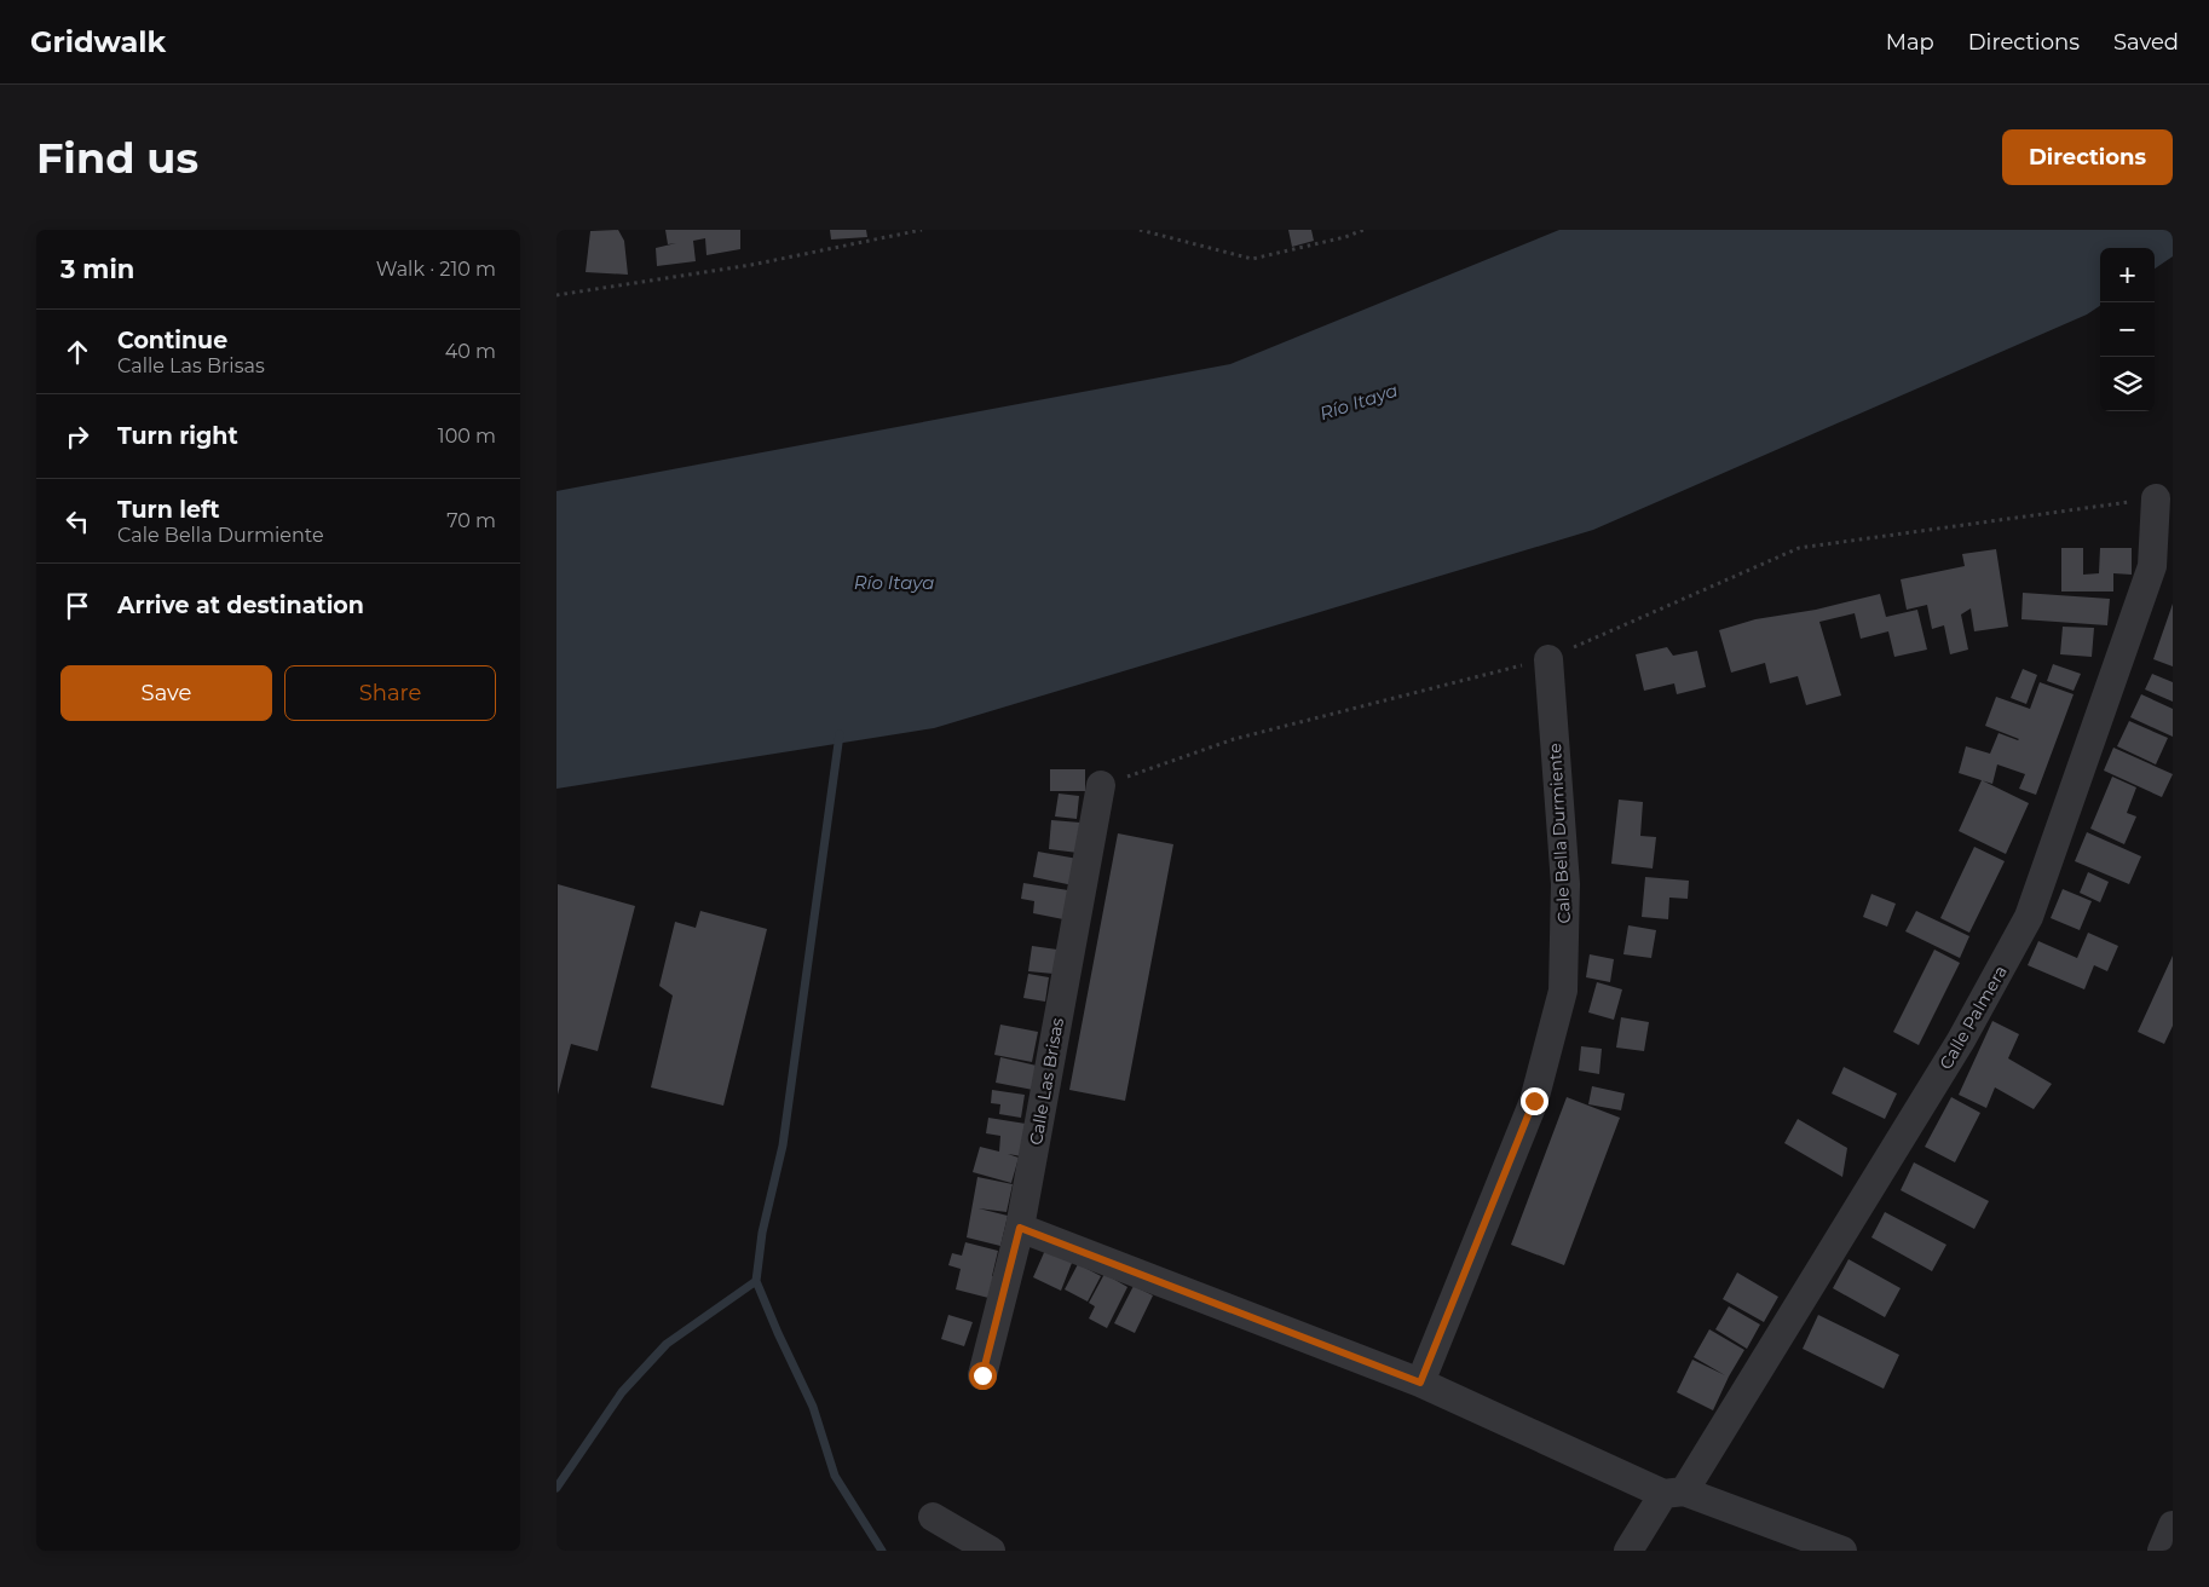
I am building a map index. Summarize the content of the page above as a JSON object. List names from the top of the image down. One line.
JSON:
{"streets":{"street":["Cale Bella Durmiente","Calle Palmera","Calle Las Brisas"]},"water":["Río Itaya"],"page":{"header":"Gridwalk","nav":["Map","Directions","Saved"],"buttons":["Directions",["Save","Share"]],"title":"Find us","heading":["3 min","Walk · 210 m"],"map_buttons":["+","−"],"list":[["Continue","Calle Las Brisas","40 m"],["Turn right","100 m"],["Turn left","Cale Bella Durmiente","70 m"],"Arrive at destination"]}}
